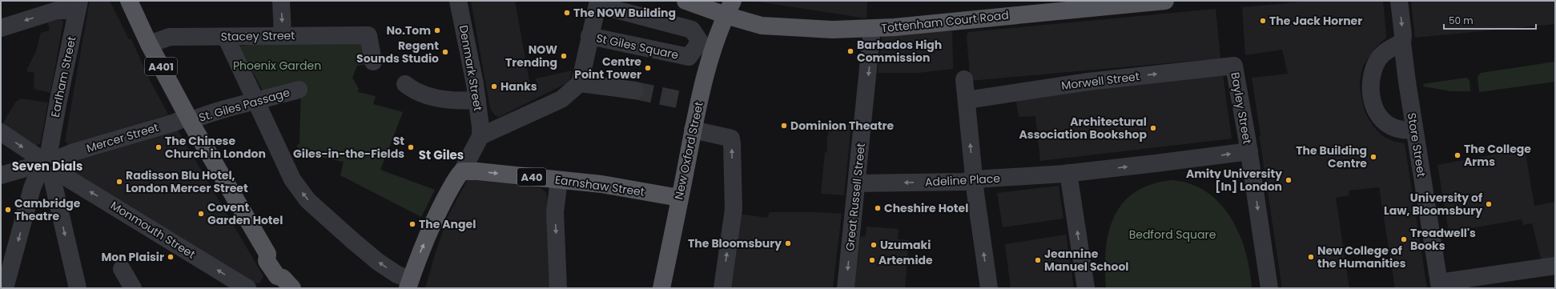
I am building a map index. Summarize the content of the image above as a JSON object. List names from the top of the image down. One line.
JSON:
{"streets":{"main road":["Tottenham Court Road","A401","New Oxford Street","A40","Earnshaw Street"],"street":["Stacey Street","St Giles Square","Denmark Street","Earlham Street","Morwell Street","St. Giles Passage","Bayley Street","Mercer Street","Store Street","Adeline Place","Great Russell Street","Monmouth Street"]},"crossings":[["Tottenham Court Road","New Oxford Street"],["Tottenham Court Road","Great Russell Street"],["Stacey Street","A401"],["A401","St. Giles Passage"],["A401","Mercer Street"],["Earlham Street","Mercer Street"],["Earlham Street","Monmouth Street"],["Morwell Street","Bayley Street"],["St. Giles Passage","Mercer Street"],["Mercer Street","Monmouth Street"],["New Oxford Street","Earnshaw Street"],["Adeline Place","Great Russell Street"]],"one_way":["Earlham Street","Adeline Place","Earnshaw Street"],"districts":["St Giles","Seven Dials"],"parks":["Phoenix Garden","Bedford Square"],"places":["The NOW Building","The Jack Horner","No.Tom","Barbados High Commission","Regent Sounds Studio","NOW Trending","Centre Point Tower","Hanks","Dominion Theatre","Architectural Association Bookshop","The Chinese Church in London","St Giles-in-the-Fields","The College Arms","The Building Centre","Amity University [In] London","Radisson Blu Hotel, London Mercer Street","University of Law, Bloomsbury","Cheshire Hotel","Cambridge Theatre","Covent Garden Hotel","The Angel","Treadwell's Books","The Bloomsbury","Uzumaki","Mon Plaisir","New College of the Humanities","Artemide","Jeannine Manuel School"],"scale_bar":"50 m"}
